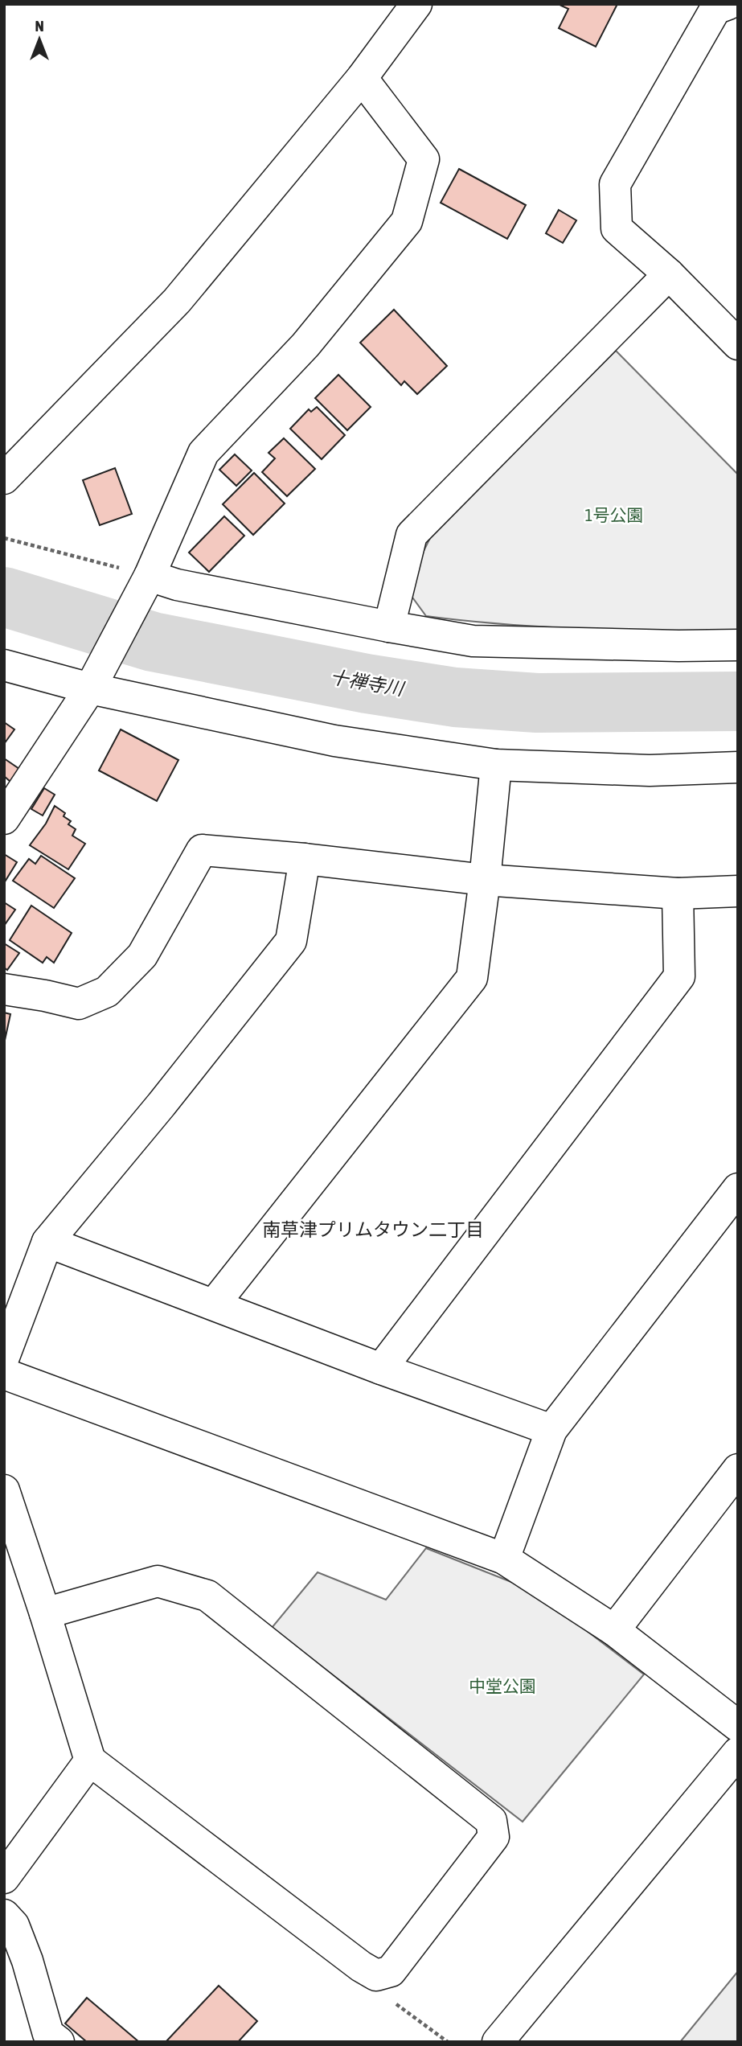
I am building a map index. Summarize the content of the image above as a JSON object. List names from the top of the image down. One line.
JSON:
{"districts":["南草津プリムタウン二丁目"],"water":["十禅寺川"],"parks":["1号公園","中堂公園"],"north":"top"}
